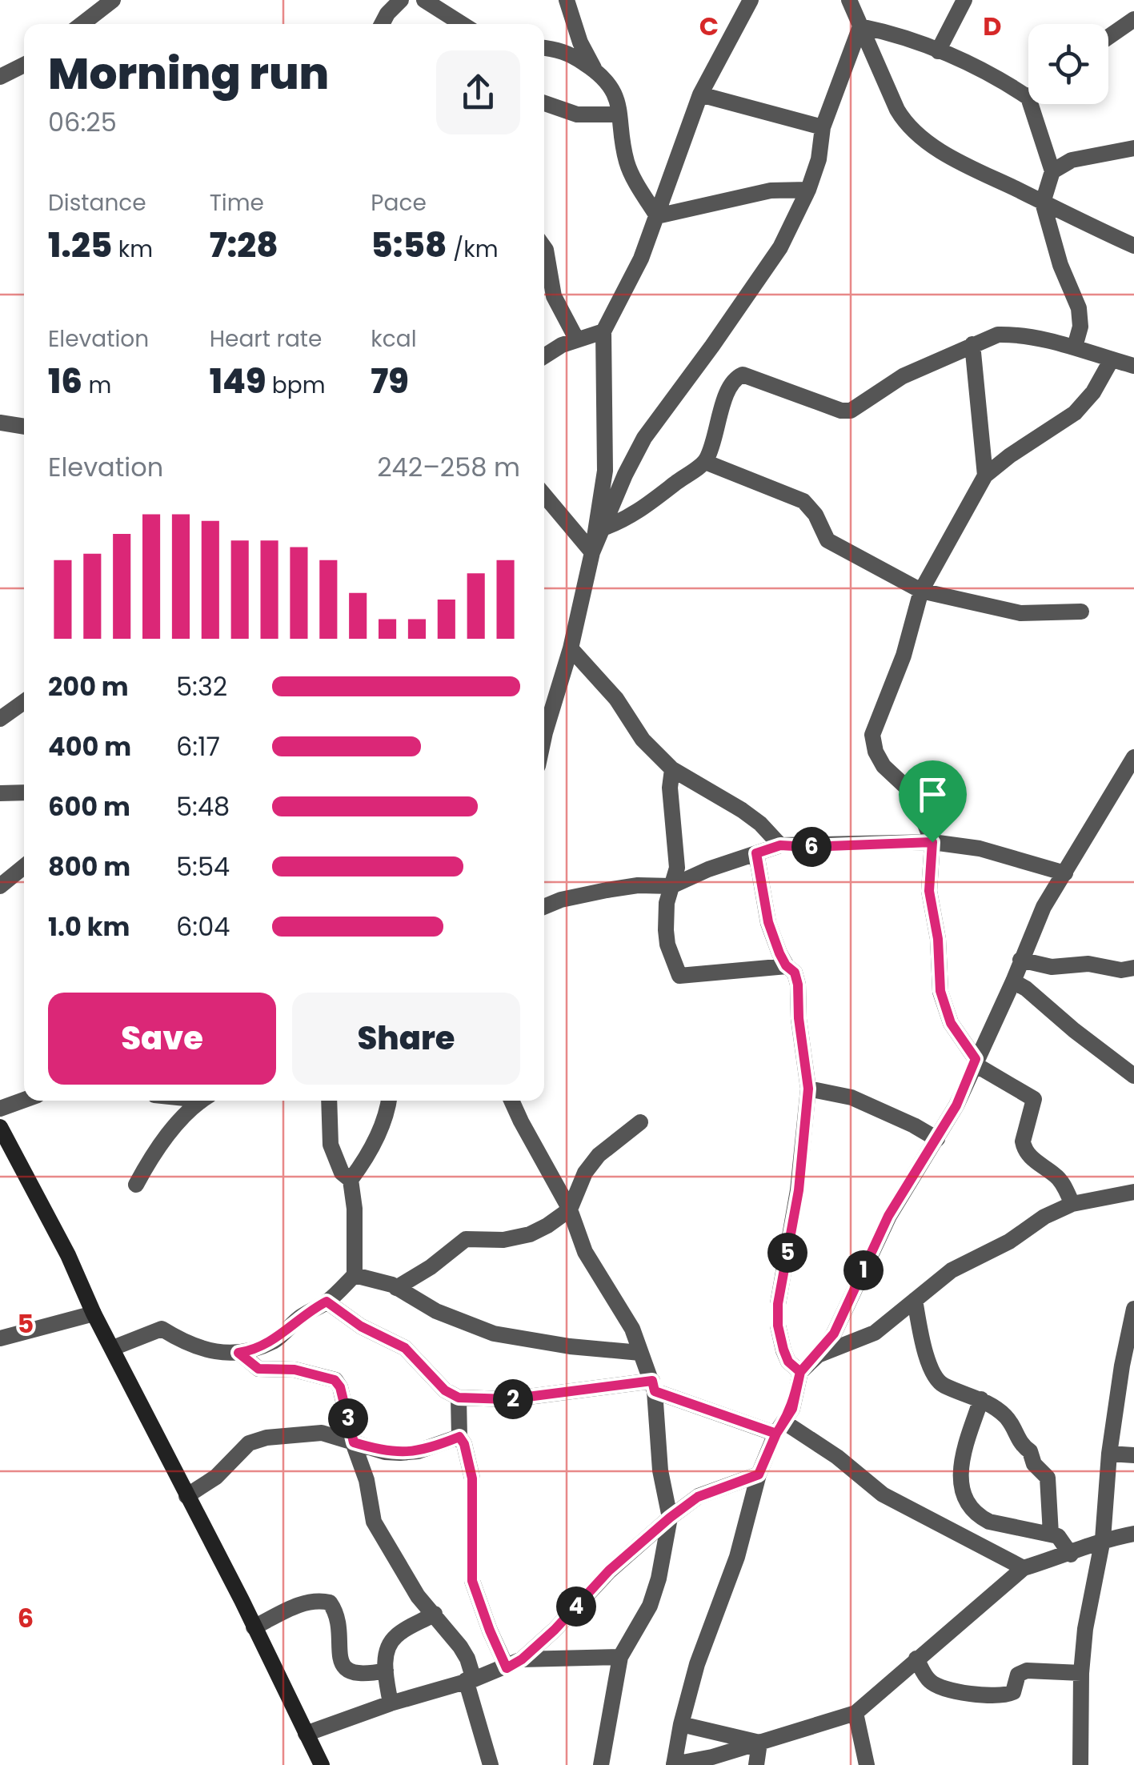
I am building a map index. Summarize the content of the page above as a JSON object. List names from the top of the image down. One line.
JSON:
{"page":{"heading":["Morning run","06:25"],"stats":[["Distance","1.25 km"],["Time","7:28"],["Pace","5:58 /km"],["Elevation","16 m"],["Heart rate","149 bpm"],["kcal","79"]],"chart":["Elevation","242–258 m"],"list":[{"name":"200 m","note":"5:32"},{"name":"400 m","note":"6:17"},{"name":"600 m","note":"5:48"},{"name":"800 m","note":"5:54"},{"name":"1.0 km","note":"6:04"}],"pins":["6","5","1","2","3","4"],"buttons":["Save","Share"]},"grid":{"columns":["C","D"],"rows":["5","6"]}}
